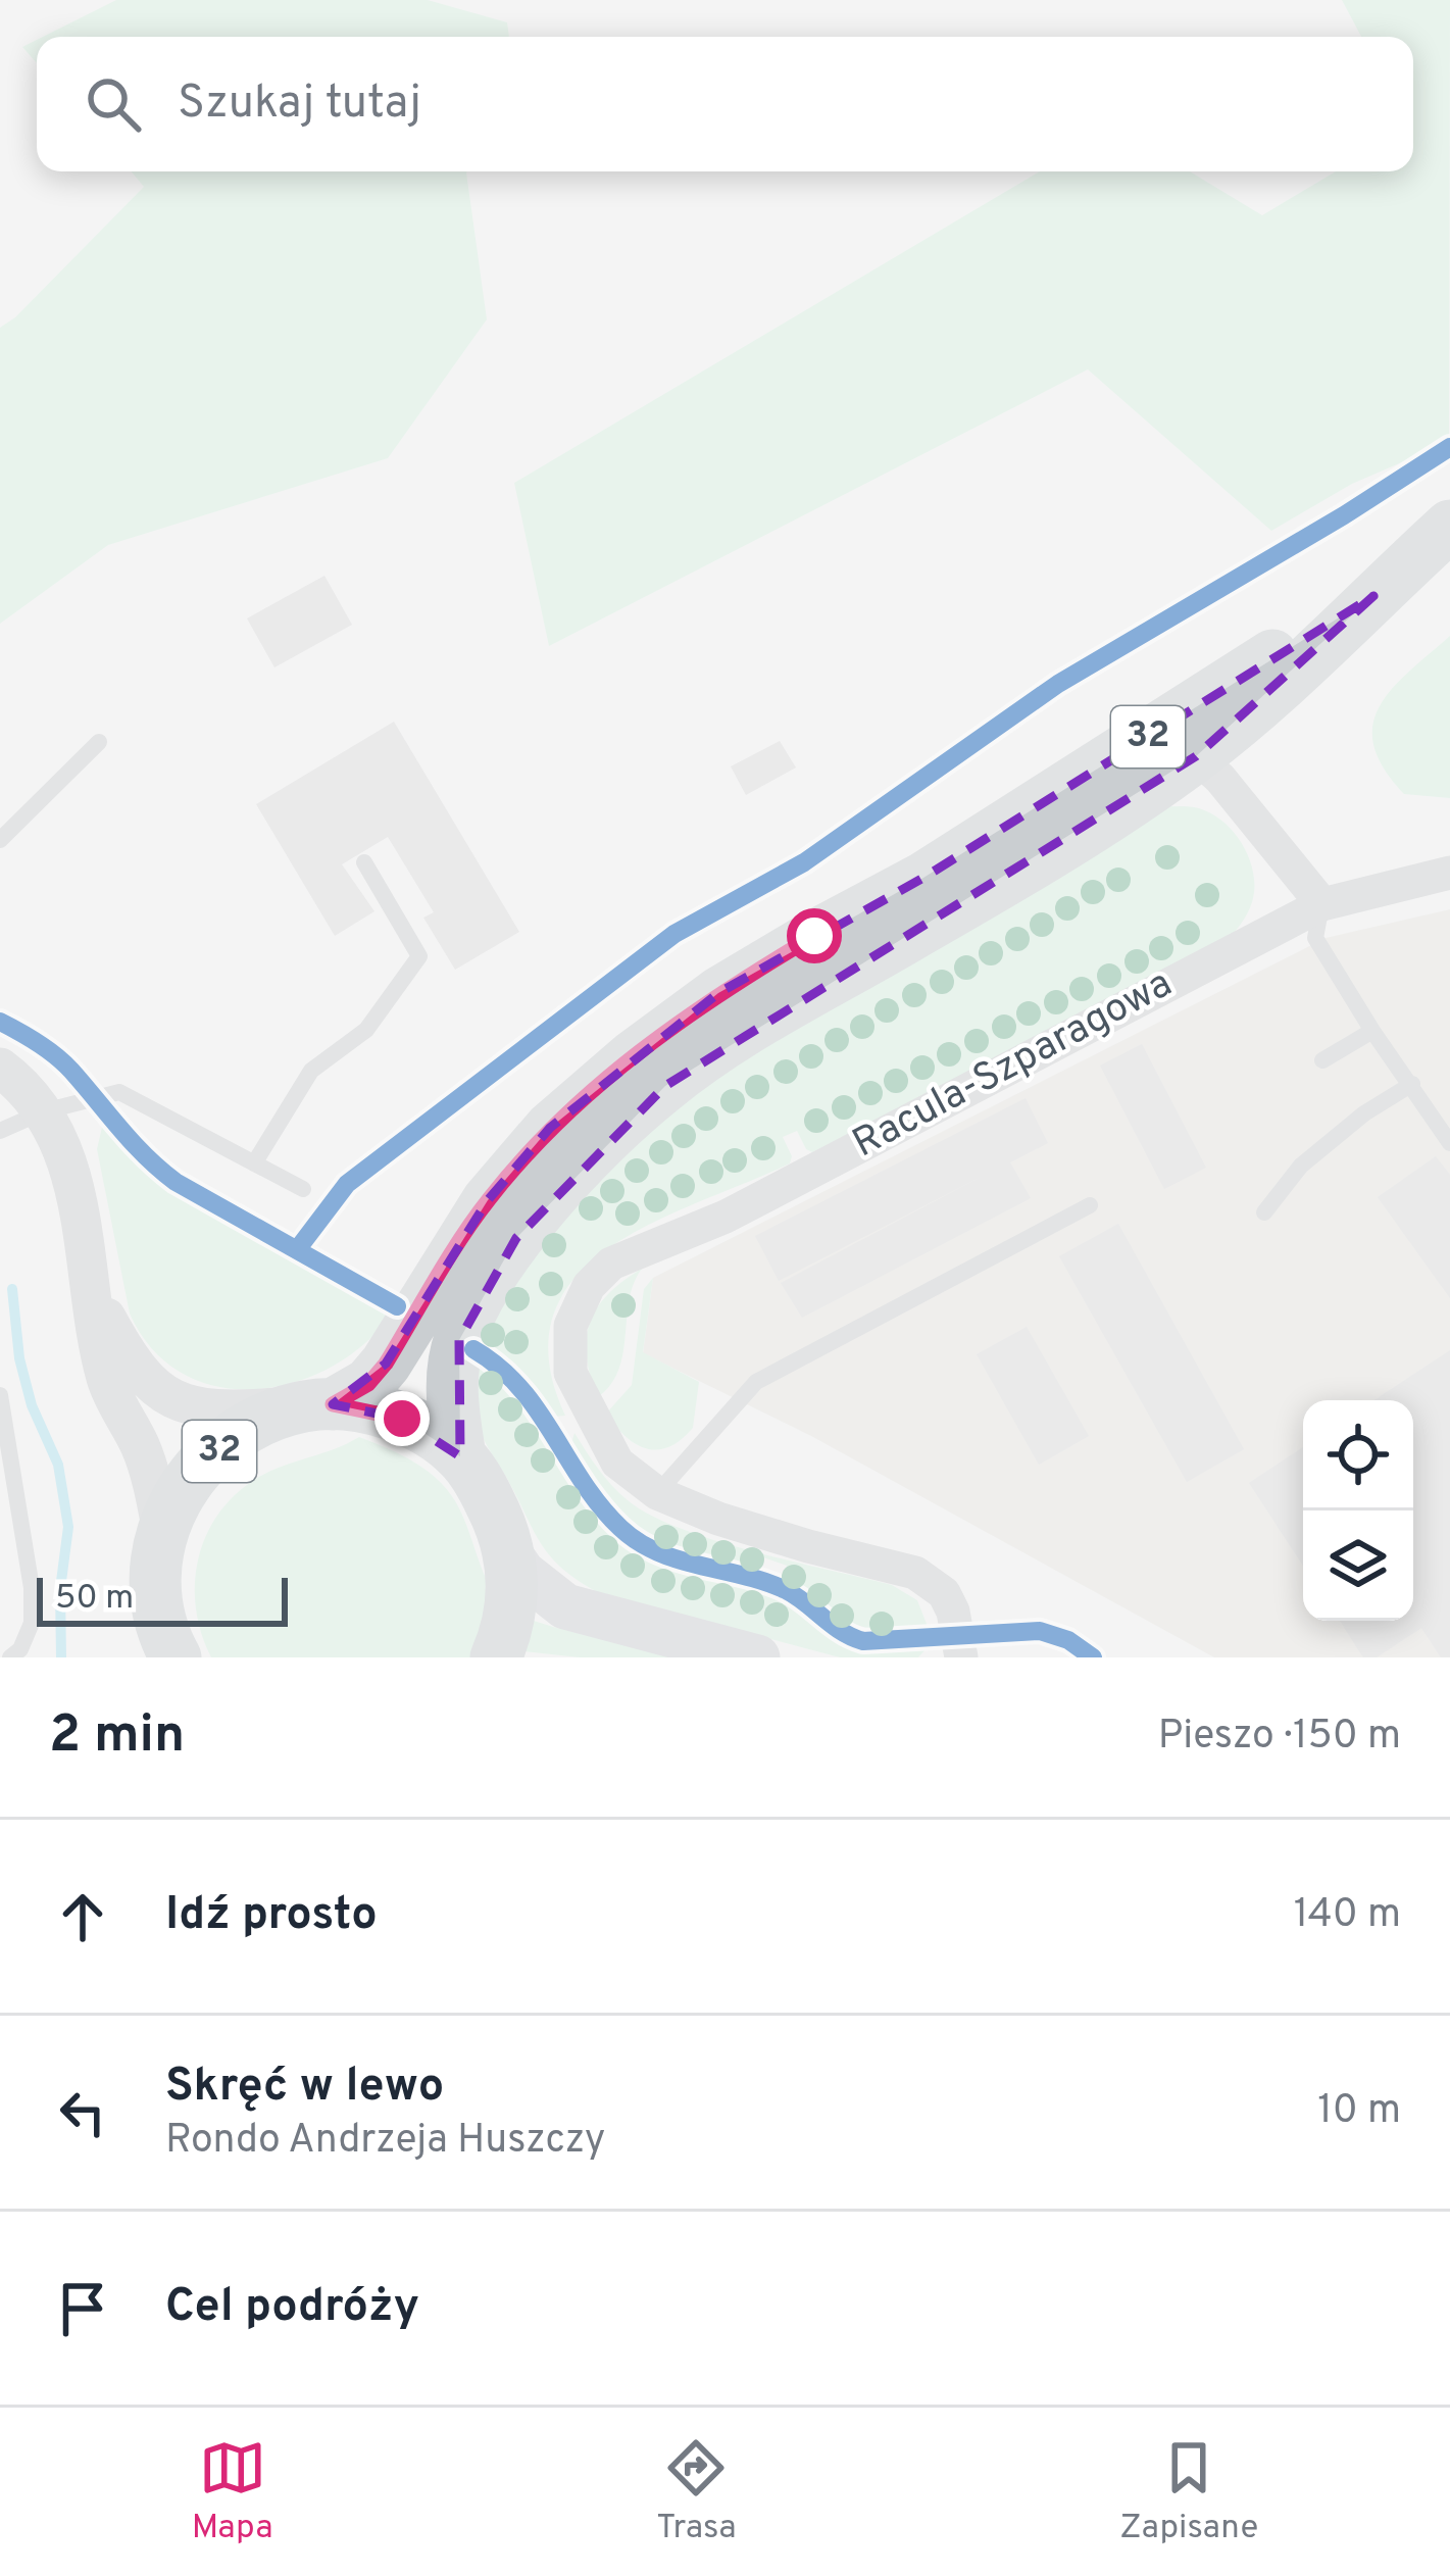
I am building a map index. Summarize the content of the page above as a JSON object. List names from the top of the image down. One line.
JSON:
{"streets":{"main road":["32"],"street":["Racula-Szparagowa"]},"scale_bar":"50 m","page":{"search":"Szukaj tutaj","scale":"50 m","heading":["2 min","Pieszo · 150 m"],"list":[["Idź prosto","140 m"],["Skręć w lewo","Rondo Andrzeja Huszczy","10 m"],"Cel podróży"],"nav":["Mapa","Trasa","Zapisane"]}}
